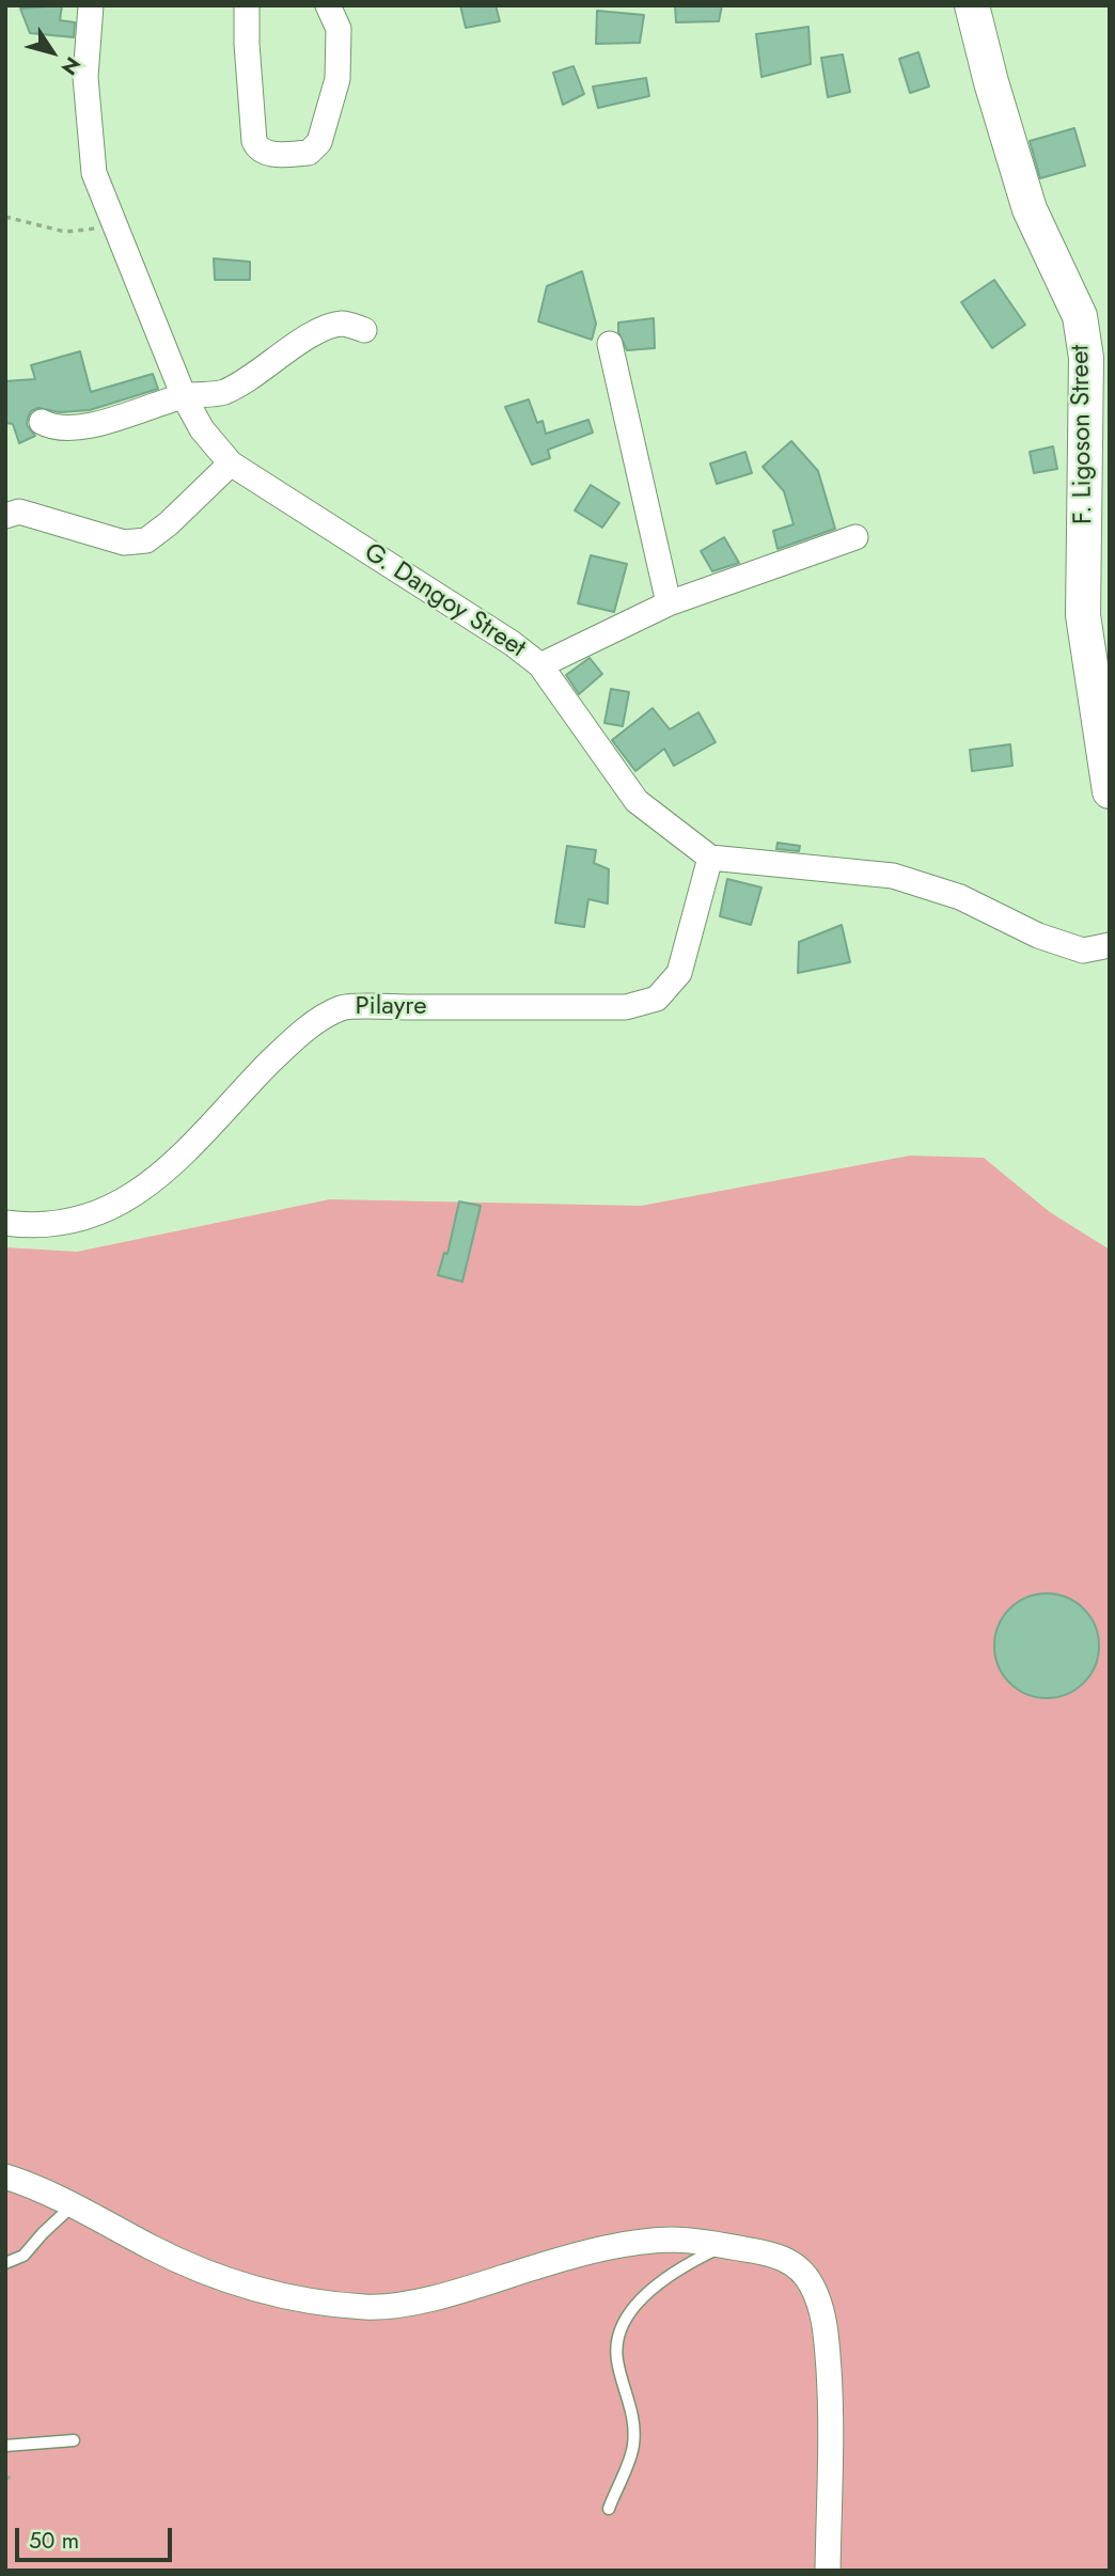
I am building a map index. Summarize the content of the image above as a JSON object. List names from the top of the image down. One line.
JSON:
{"streets":{"street":["F. Ligoson Street","G. Dangoy Street","Pilayre"]},"crossings":[["G. Dangoy Street","Pilayre"]],"scale_bar":"50 m","north":"bottom right"}
